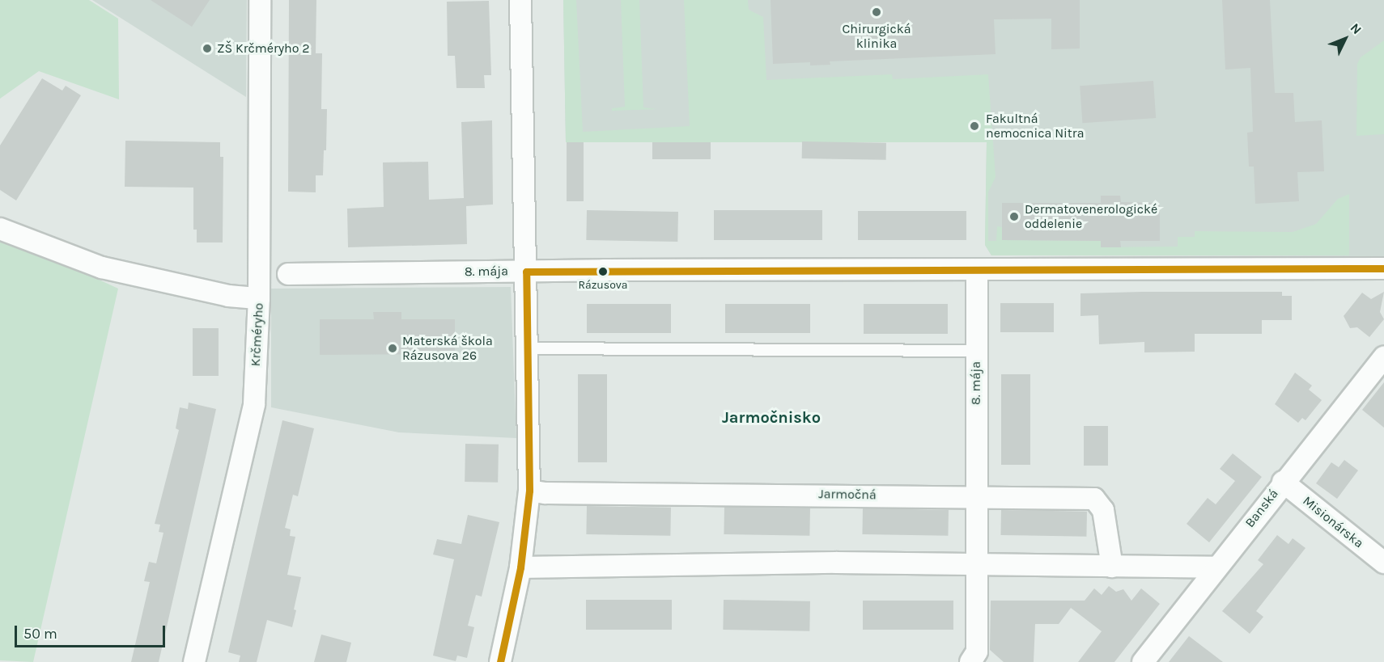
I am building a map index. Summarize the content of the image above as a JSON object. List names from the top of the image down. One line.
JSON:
{"streets":{"street":["8. mája","Krčméryho","Jarmočná","Banská","Misionárska"]},"crossings":[["8. mája","Jarmočná"],["Banská","Misionárska"]],"districts":["Jarmočnisko"],"places":["Chirurgická klinika","ZŠ Krčméryho 2","Fakultná nemocnica Nitra","Dermatovenerologické oddelenie","Rázusova","Materská škola Rázusova 26"],"scale_bar":"50 m","north":"top right"}
